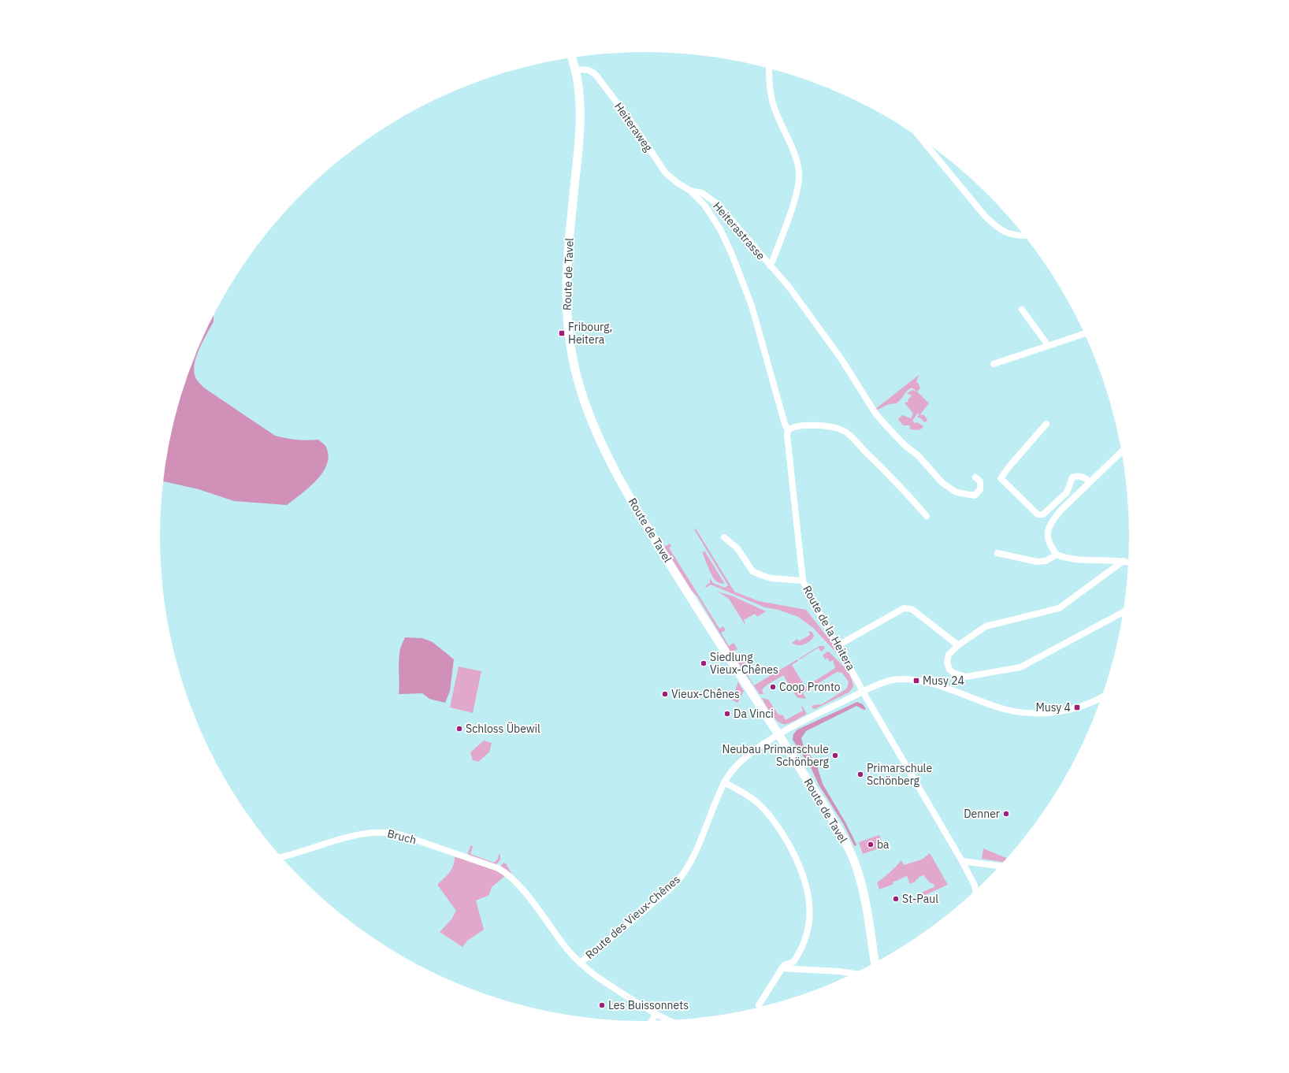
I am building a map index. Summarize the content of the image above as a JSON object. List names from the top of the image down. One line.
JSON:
{"streets":{"main road":["Route de Tavel"],"street":["Heiteraweg","Heiterastrasse","Route de la Heitera","Bruch","Route des Vieux-Chênes"]},"crossings":[["Heiteraweg","Heiterastrasse"],["Heiteraweg","Route de Tavel"],["Heiterastrasse","Route de la Heitera"],["Route de Tavel","Route des Vieux-Chênes"],["Route de la Heitera","Route des Vieux-Chênes"],["Bruch","Route des Vieux-Chênes"]],"places":{"transit":["Fribourg, Heitera","Musy 24","Musy 4"],"other":["Siedlung Vieux-Chênes","Coop Pronto","Vieux-Chênes","Da Vinci","Schloss Übewil","Neubau Primarschule Schönberg","Primarschule Schönberg","Denner","ba","St-Paul","Les Buissonnets"]}}
